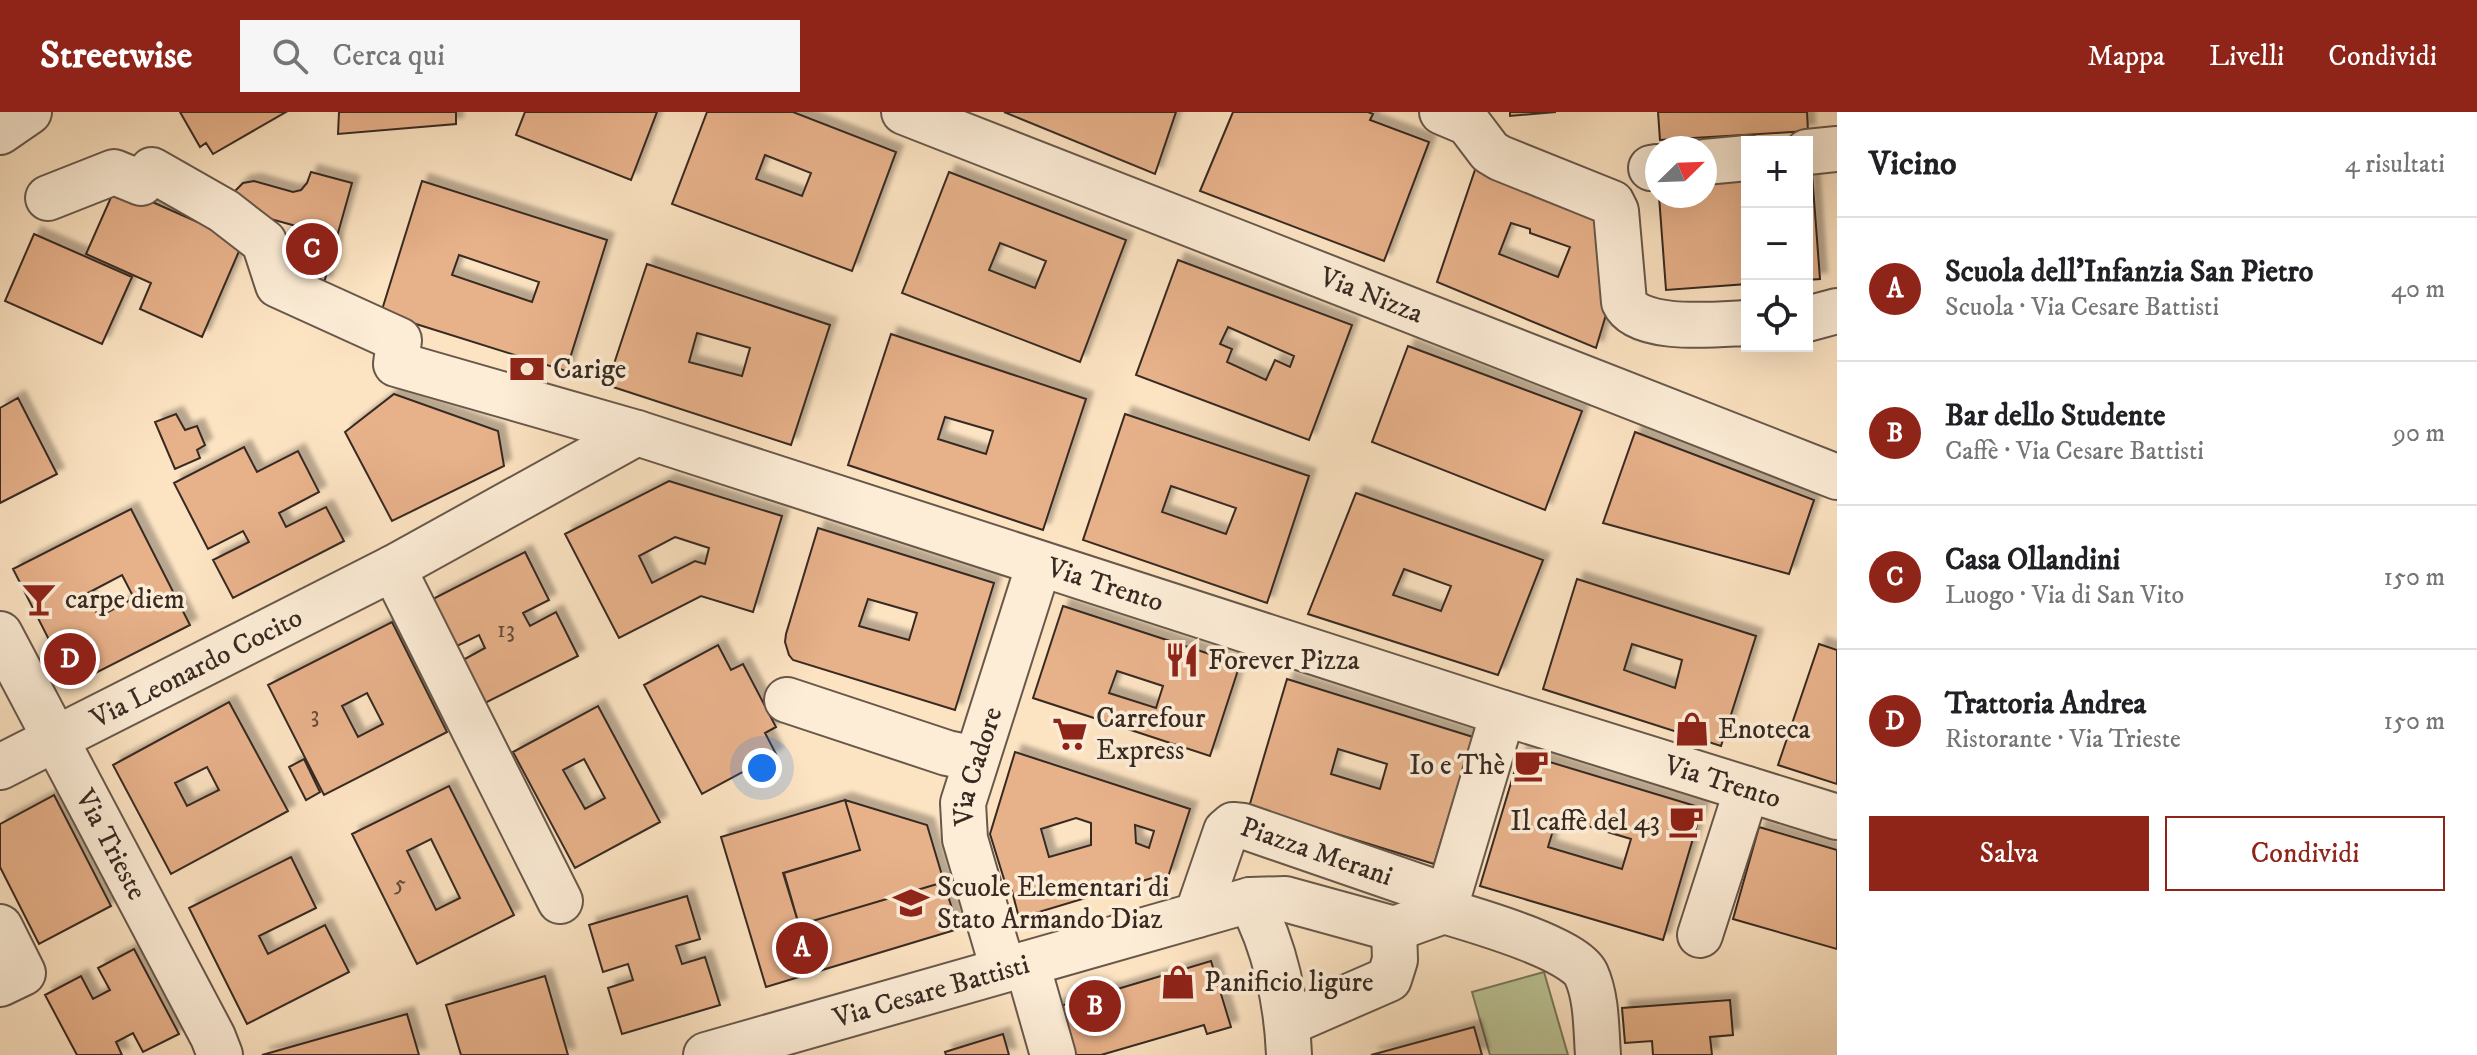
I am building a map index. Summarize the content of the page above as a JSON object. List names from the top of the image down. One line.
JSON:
{"streets":{"street":["Via Nizza","Via Trento","Via Leonardo Cocito","Via Cadore","Via Trieste","Piazza Merani","Via Cesare Battisti"]},"crossings":[["Via Trento","Via Leonardo Cocito"],["Via Trento","Via Cadore"],["Via Leonardo Cocito","Via Trieste"],["Via Cadore","Via Cesare Battisti"],["Piazza Merani","Via Cesare Battisti"]],"places":{"bank":["Carige"],"bar":["carpe diem"],"restaurant":["Forever Pizza"],"shop":["Enoteca","Panificio ligure"],"supermarket":["Carrefour Express"],"cafe":["Io e Thè","Il caffè del 43"],"school or university":["Scuole Elementari di Stato Armando Diaz"]},"house_numbers":["13","3","5"],"north":"top right","page":{"header":"Streetwise","search":"Cerca qui","nav":["Mappa","Livelli","Condividi"],"heading":["Vicino","4 risultati"],"map_buttons":["+","−"],"list":[{"mark":"A","name":"Scuola dell'Infanzia San Pietro","note":"Scuola · Via Cesare Battisti","value":"40 m"},{"mark":"B","name":"Bar dello Studente","note":"Caffè · Via Cesare Battisti","value":"90 m"},{"mark":"C","name":"Casa Ollandini","note":"Luogo · Via di San Vito","value":"150 m"},{"mark":"D","name":"Trattoria Andrea","note":"Ristorante · Via Trieste","value":"150 m"}],"pins":["C","D","A","B"],"buttons":["Salva","Condividi"]}}
